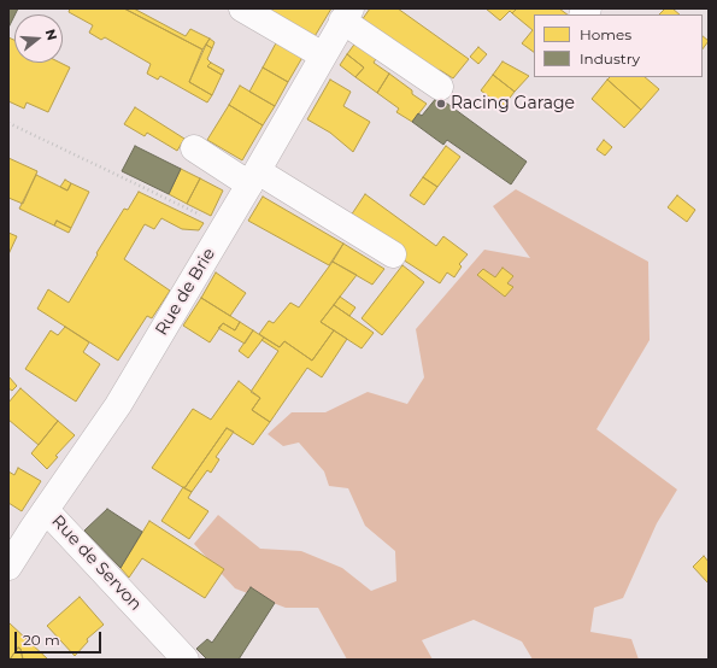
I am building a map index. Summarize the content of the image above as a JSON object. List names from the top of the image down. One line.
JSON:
{"streets":{"street":["Rue de Brie","Rue de Servon"]},"crossings":[["Rue de Brie","Rue de Servon"]],"places":["Racing Garage"],"legend":["Homes","Industry"],"scale_bar":"20 m","north":"right"}
